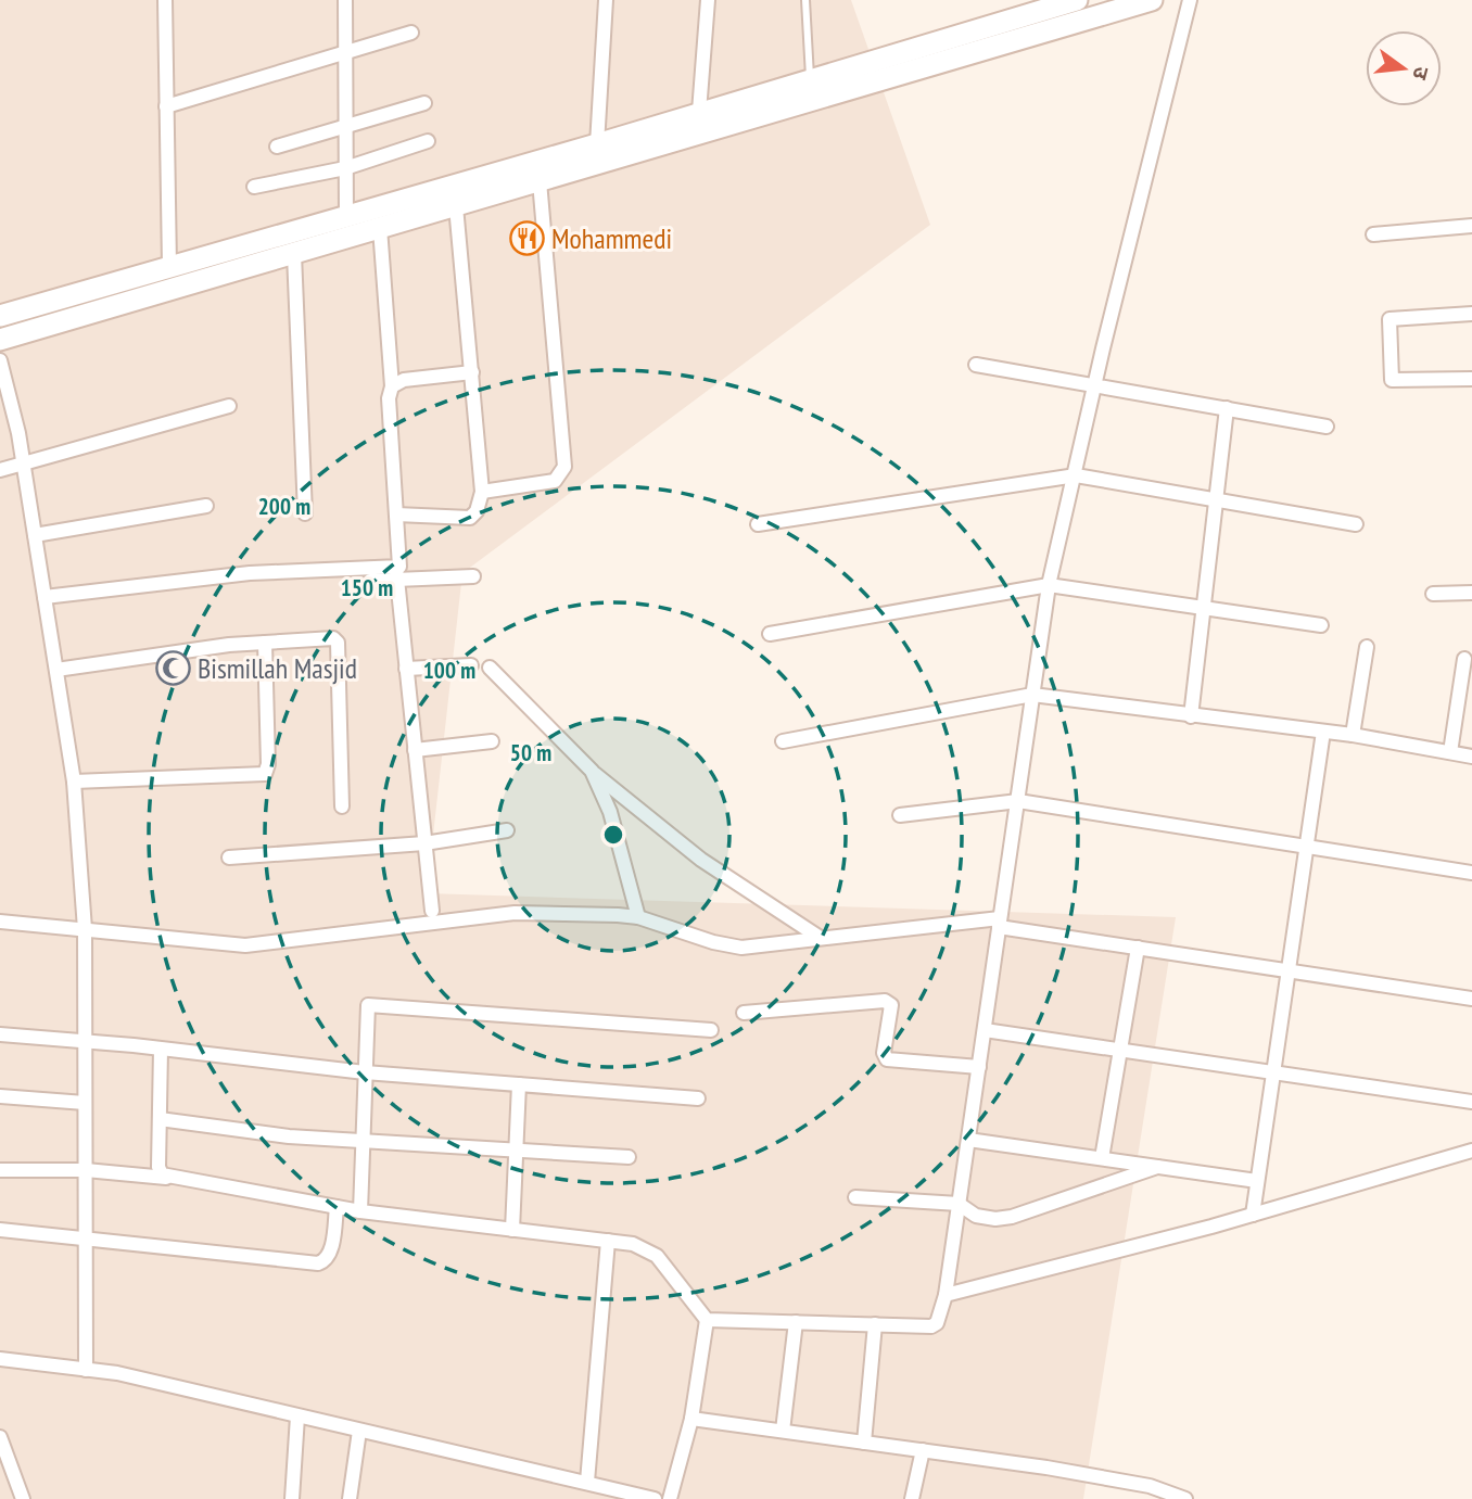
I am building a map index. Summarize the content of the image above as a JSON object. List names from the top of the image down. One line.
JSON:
{"places":{"restaurant":["Mohammedi"],"mosque":["Bismillah Masjid"]},"north":"right","rings":["200 m","150 m","100 m","50 m"]}
